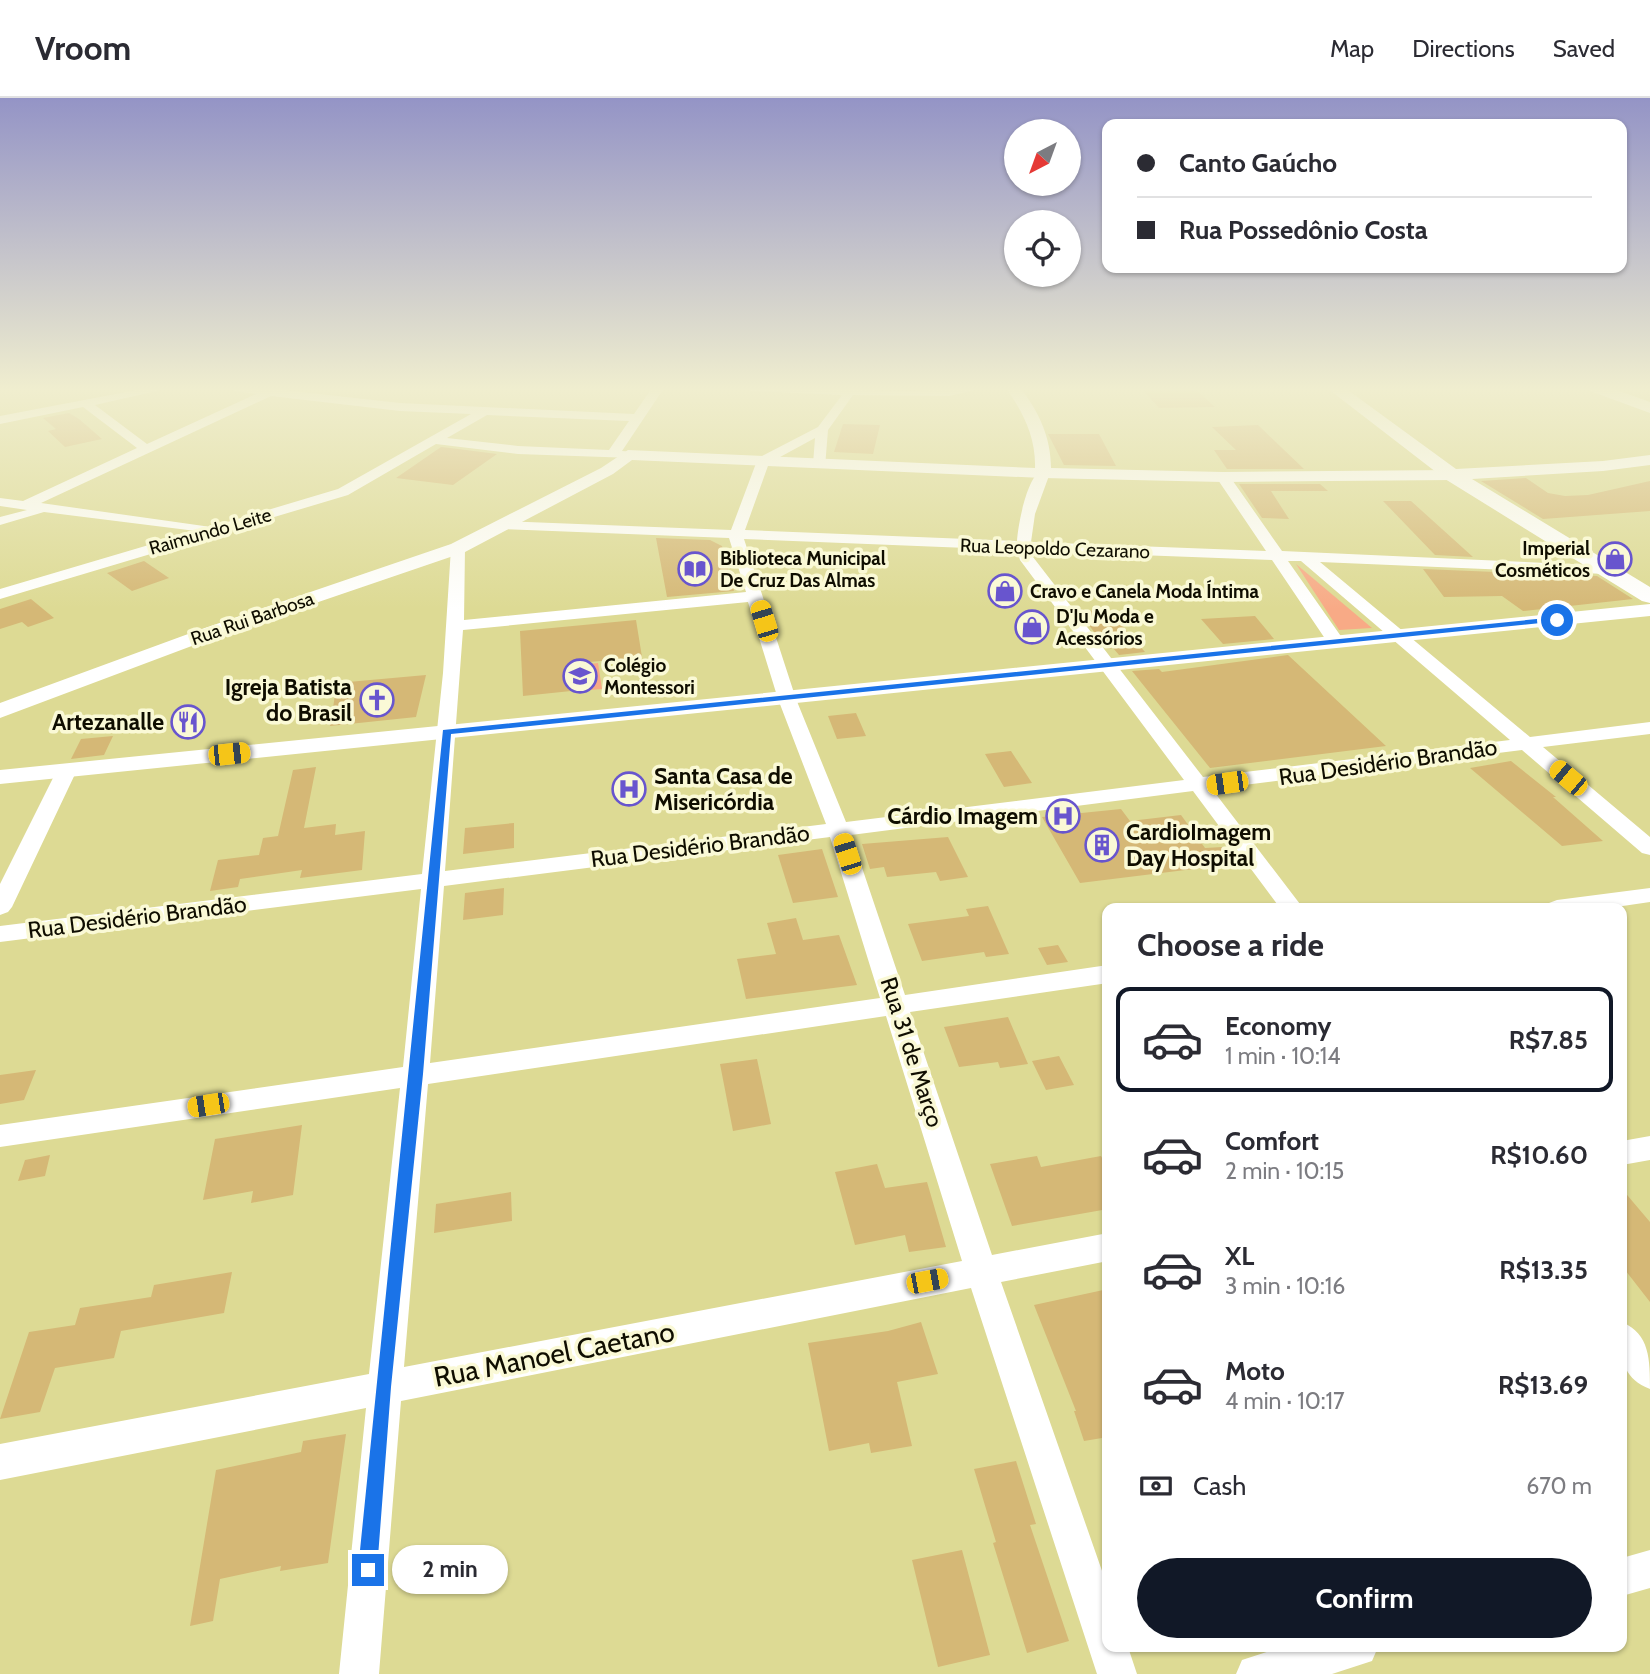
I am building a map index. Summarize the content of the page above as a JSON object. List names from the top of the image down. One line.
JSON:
{"streets":{"street":["Raimundo Leite","Rua Leopoldo Cezarano","Rua Rui Barbosa","Rua Desidério Brandão","Rua 31 de Março","Rua Manoel Caetano"]},"crossings":[["Rua Leopoldo Cezarano","Rua Rui Barbosa"],["Rua Leopoldo Cezarano","Rua 31 de Março"],["Rua Desidério Brandão","Rua 31 de Março"],["Rua 31 de Março","Rua Manoel Caetano"]],"places":{"shop":["Imperial Cosméticos","Cravo e Canela Moda Íntima","D'Ju Moda e Acessórios"],"library":["Biblioteca Municipal De Cruz Das Almas"],"school or university":["Colégio Montessori"],"church":["Igreja Batista do Brasil"],"restaurant":["Artezanalle"],"hospital":["Santa Casa de Misericórdia","Cárdio Imagem"],"building":["CardioImagem Day Hospital"]},"north":"bottom left","page":{"header":"Vroom","nav":["Map","Directions","Saved"],"banner":["Canto Gaúcho","Rua Possedônio Costa"],"heading":"Choose a ride","list":[{"name":"Economy","note":"1 min · 10:14","value":"R$7.85"},{"name":"Comfort","note":"2 min · 10:15","value":"R$10.60"},{"name":"XL","note":"3 min · 10:16","value":"R$13.35"},{"name":"Moto","note":"4 min · 10:17","value":"R$13.69"}],"pay":["Cash","670 m"],"buttons":"Confirm","bubble":"2 min"}}
